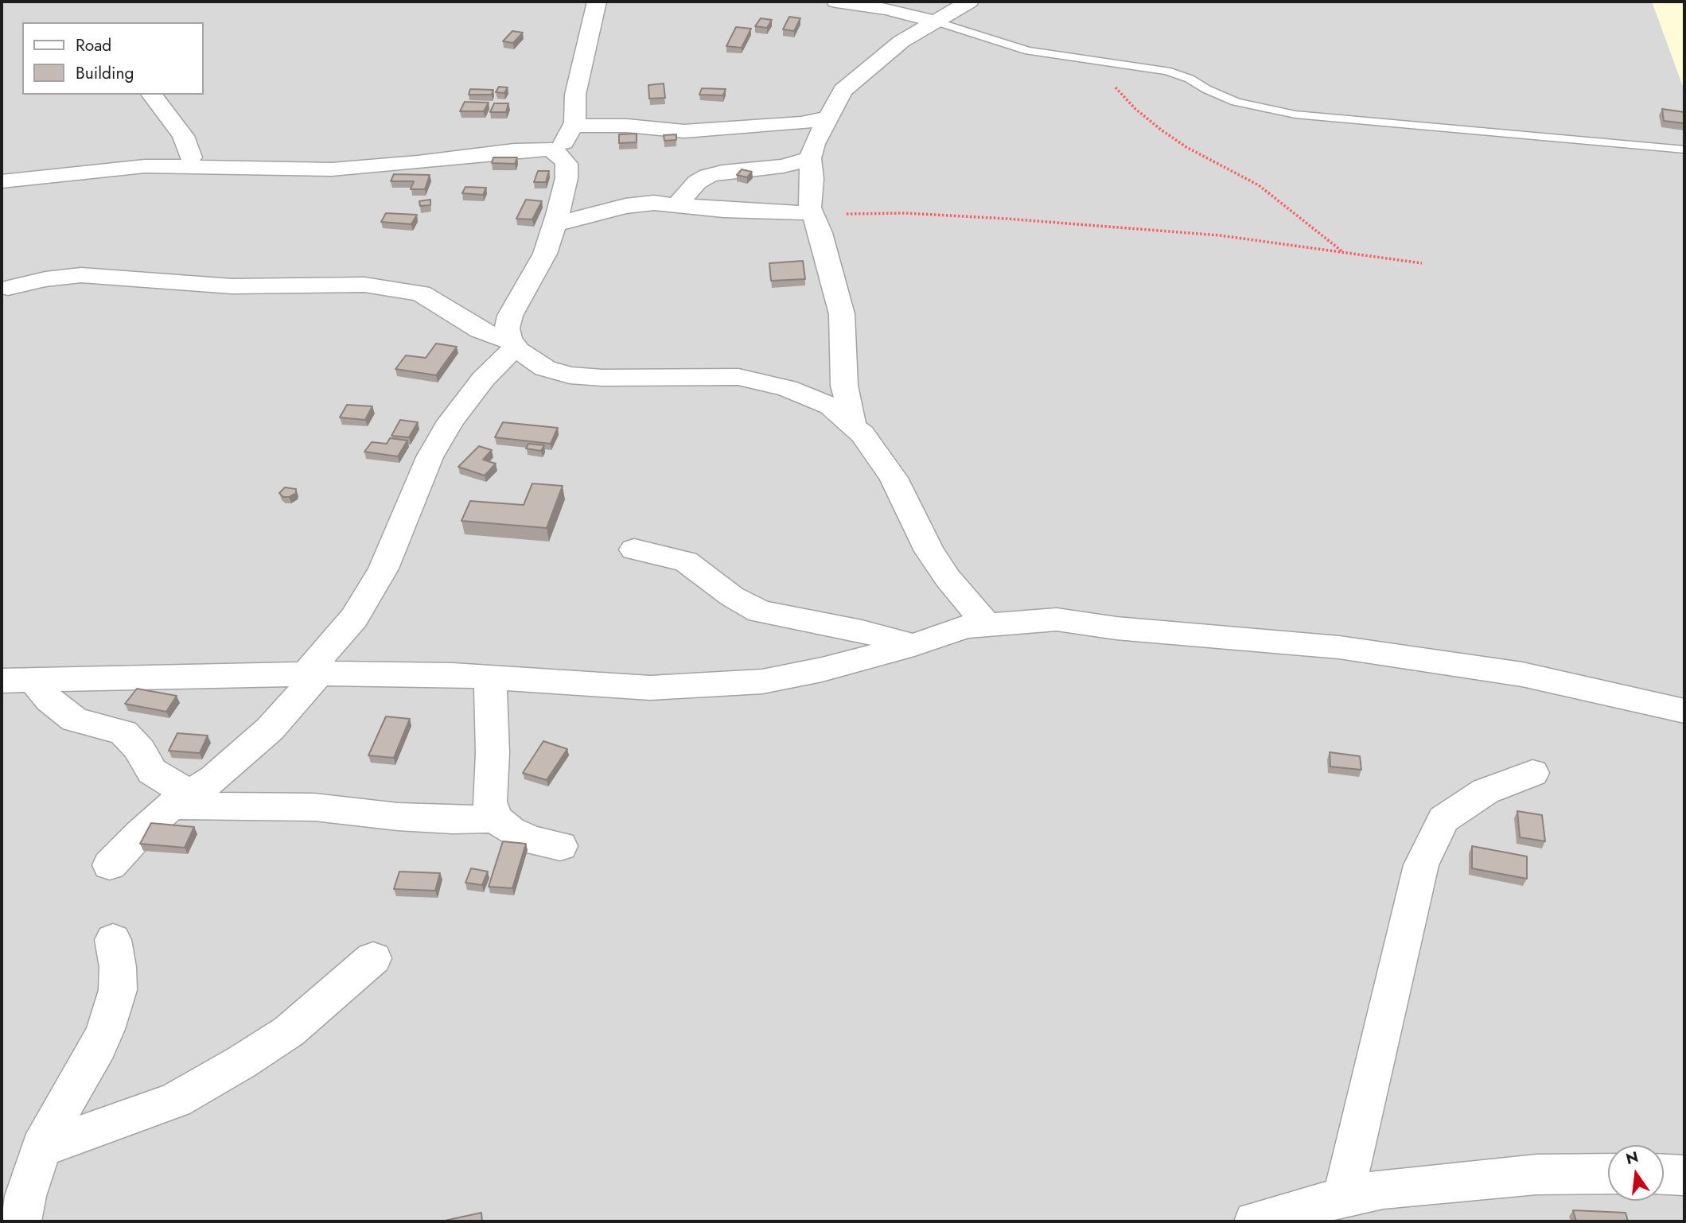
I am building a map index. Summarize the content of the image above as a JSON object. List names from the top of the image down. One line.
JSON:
{"legend":["Road","Building"],"north":"top"}
